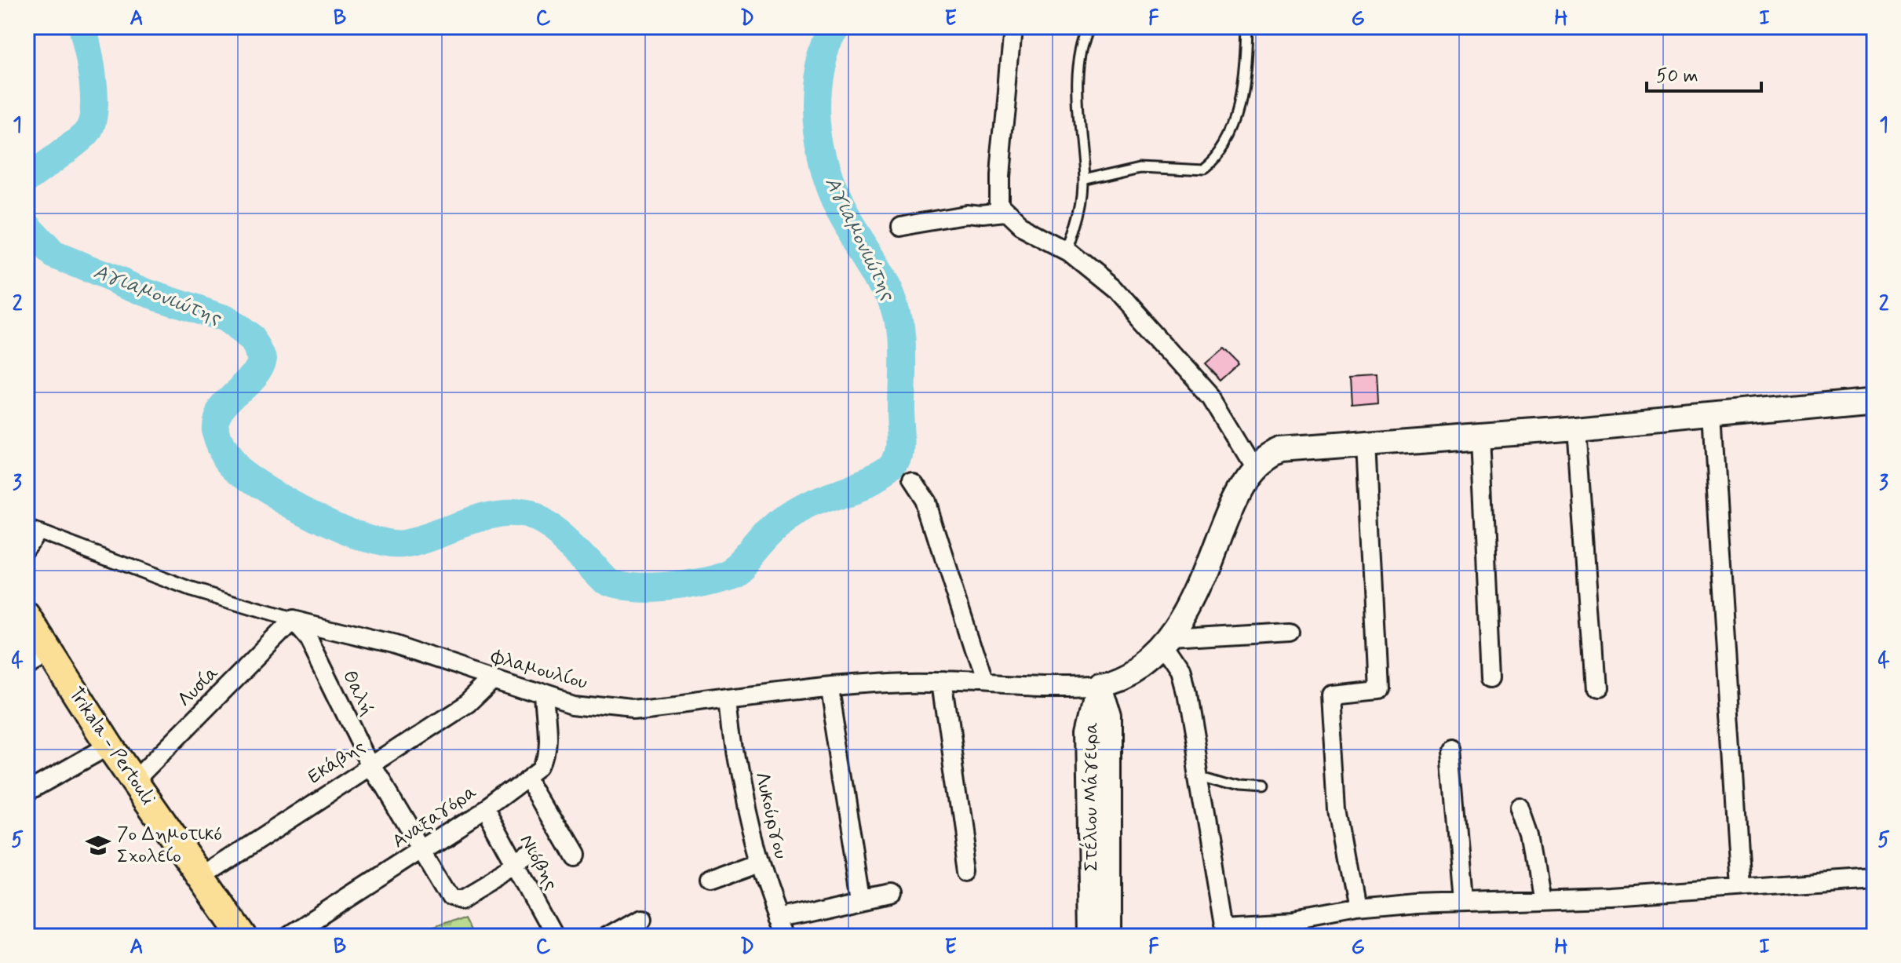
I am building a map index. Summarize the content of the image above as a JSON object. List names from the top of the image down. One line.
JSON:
{"streets":{"main road":["Trikala - Pertouli","Στέλιου Μάγειρα"],"street":["Φλαμουλίου","Λυσία","Θαλή","Εκάβης","Λυκούργου","Αναξαγόρα","Νιόβης"]},"crossings":[["Φλαμουλίου","Λυσία"],["Φλαμουλίου","Θαλή"],["Φλαμουλίου","Εκάβης"],["Φλαμουλίου","Στέλιου Μάγειρα"],["Φλαμουλίου","Λυκούργου"],["Φλαμουλίου","Αναξαγόρα"],["Λυσία","Θαλή"],["Λυσία","Trikala - Pertouli"],["Θαλή","Εκάβης"],["Θαλή","Αναξαγόρα"],["Θαλή","Νιόβης"],["Trikala - Pertouli","Εκάβης"],["Αναξαγόρα","Νιόβης"]],"water":["Αγιαμονιώτης"],"places":{"school or university":["7ο Δημοτικό Σχολείο"]},"scale_bar":"50 m","grid":{"columns":["A","B","C","D","E","F","G","H","I"],"rows":["1","2","3","4","5"]}}
